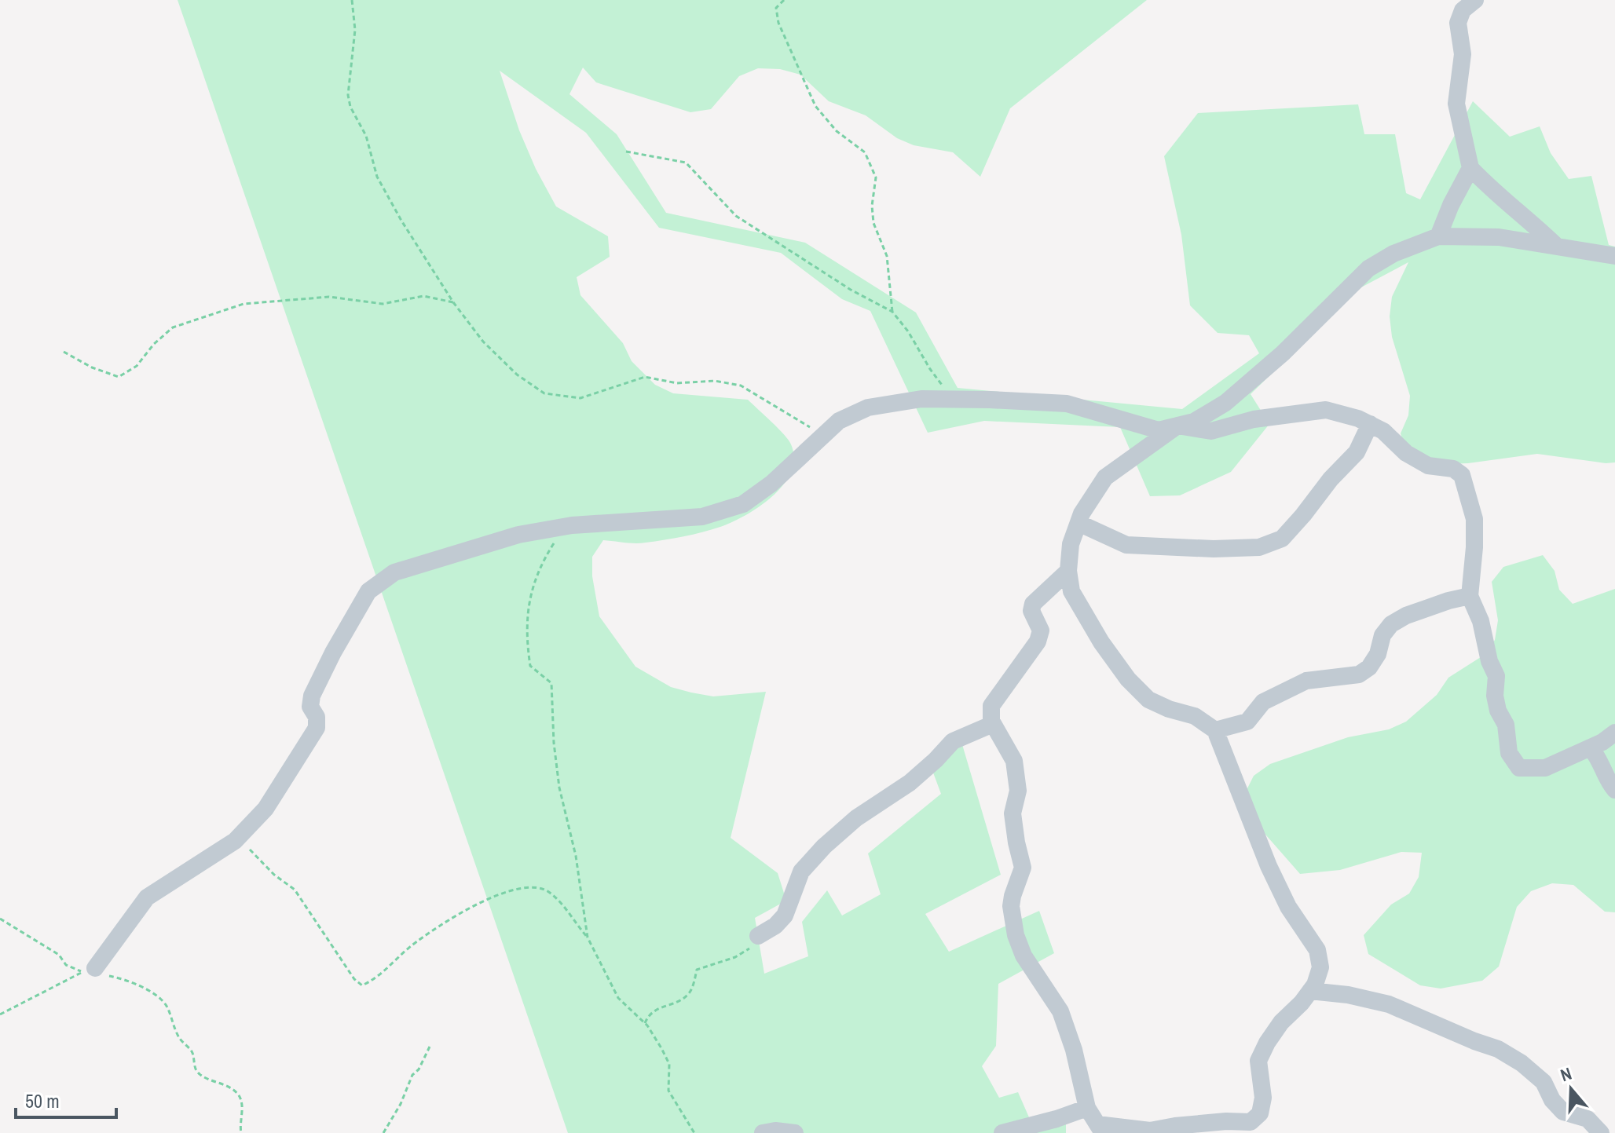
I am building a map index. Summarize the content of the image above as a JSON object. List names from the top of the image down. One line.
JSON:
{"scale_bar":"50 m","north":"top"}
